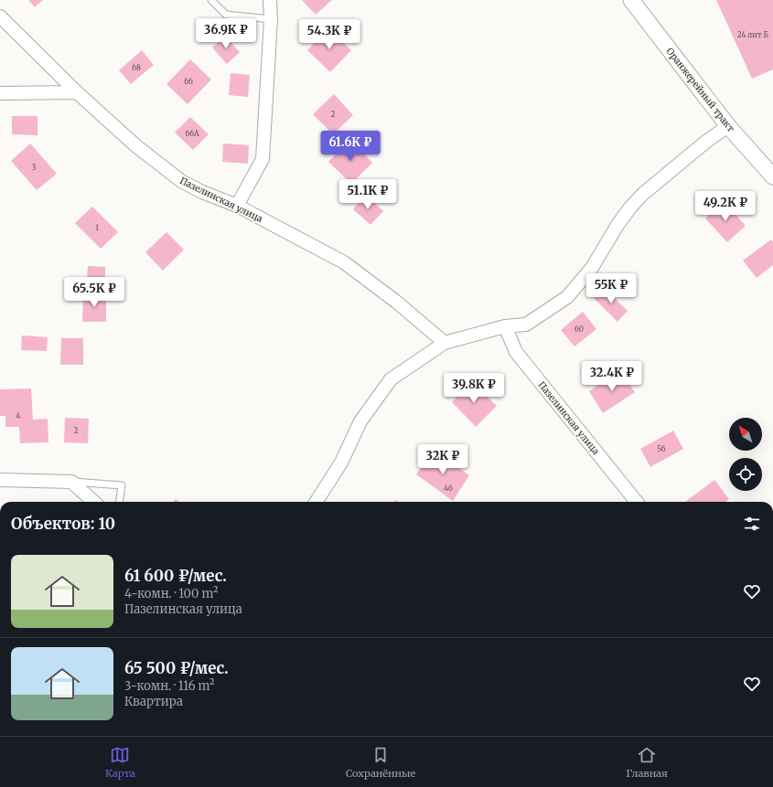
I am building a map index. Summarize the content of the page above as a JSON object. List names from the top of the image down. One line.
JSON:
{"streets":{"street":["Оранжерейный тракт","Пазелинская улица"]},"house_numbers":["24 лит Б","68","66","2","66А","3","1","60","4","2","56","46"],"north":"top left","page":{"price":["36.9K ₽","54.3K ₽","61.6K ₽","51.1K ₽","49.2K ₽","55K ₽","65.5K ₽","32.4K ₽","39.8K ₽","32K ₽"],"heading":"Объектов: 10","list":[{"name":"61 600 ₽/мес.","note":"4-комн. · 100 m² · Пазелинская улица"},{"name":"65 500 ₽/мес.","note":"3-комн. · 116 m² · Квартира"}],"tabs":["Карта","Сохранённые","Главная"]}}
